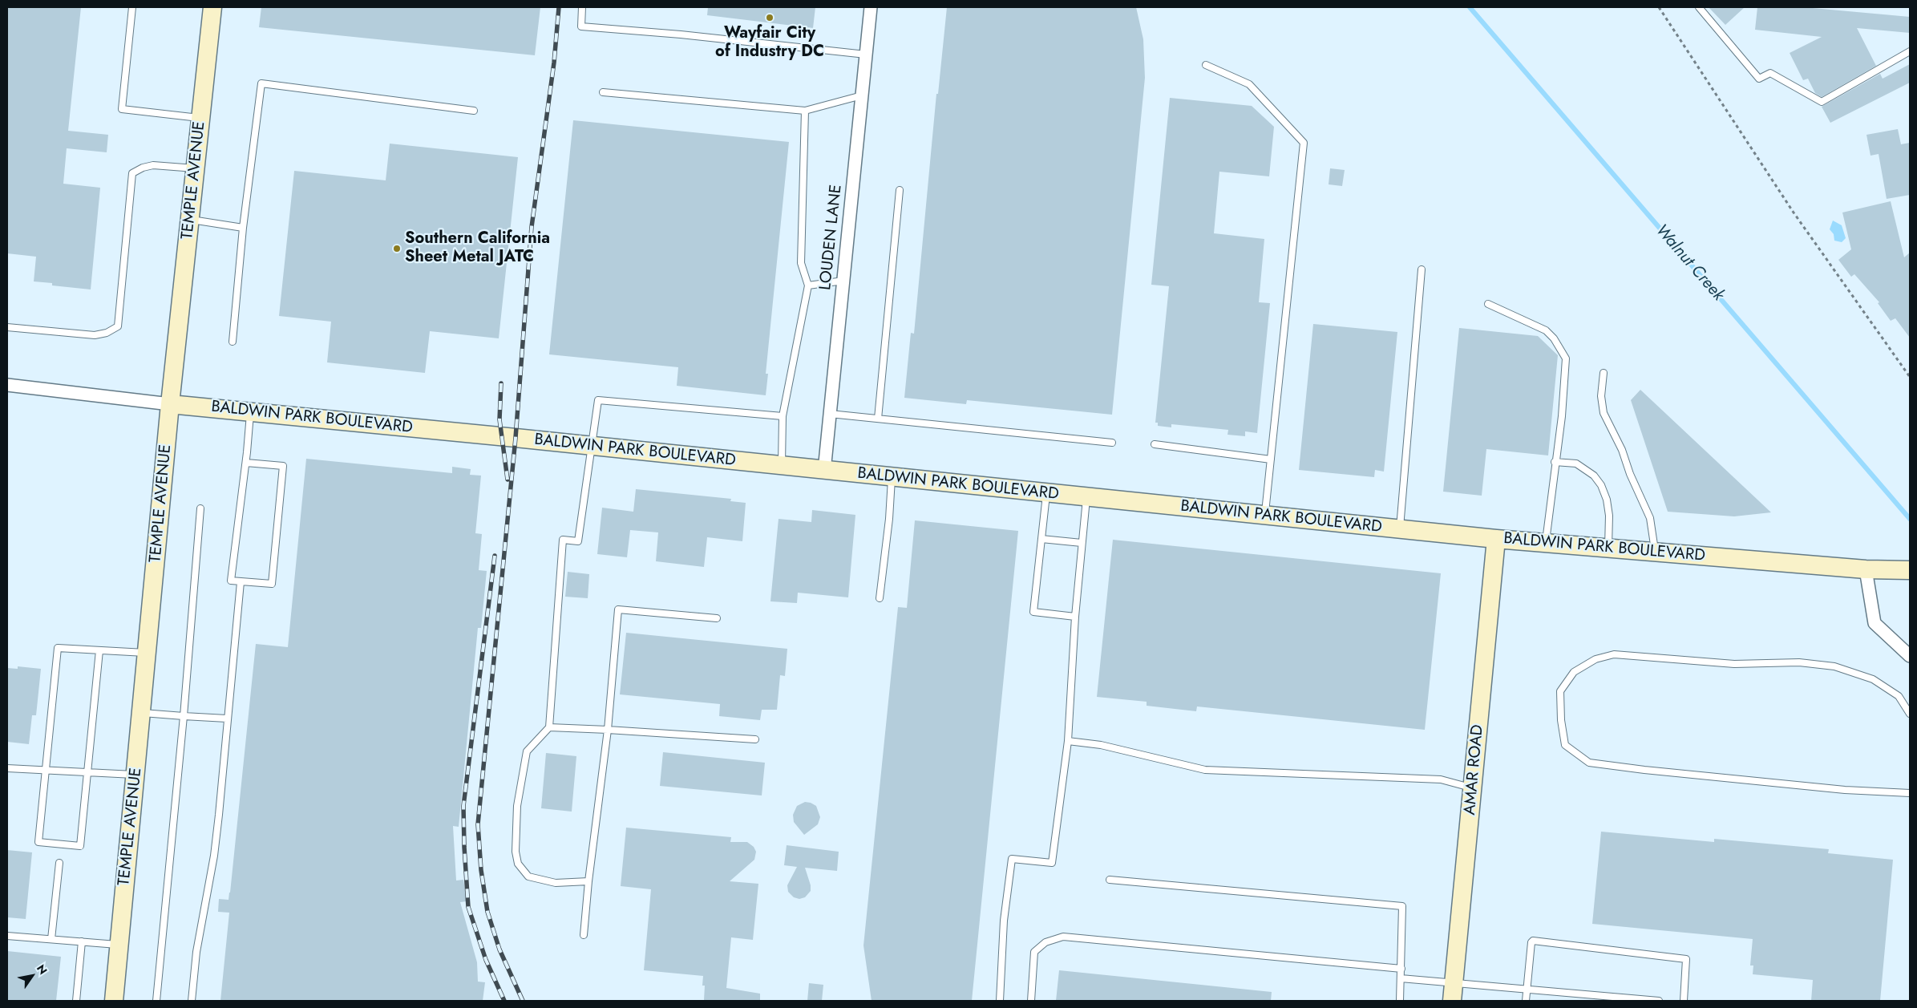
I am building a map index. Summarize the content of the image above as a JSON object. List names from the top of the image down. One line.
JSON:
{"streets":{"main road":["TEMPLE AVENUE","BALDWIN PARK BOULEVARD","AMAR ROAD"],"street":["LOUDEN LANE"]},"crossings":[["TEMPLE AVENUE","BALDWIN PARK BOULEVARD"],["LOUDEN LANE","BALDWIN PARK BOULEVARD"],["BALDWIN PARK BOULEVARD","AMAR ROAD"]],"water":["Walnut Creek"],"places":["Wayfair City of Industry DC","Southern California Sheet Metal JATC"],"north":"top right"}
